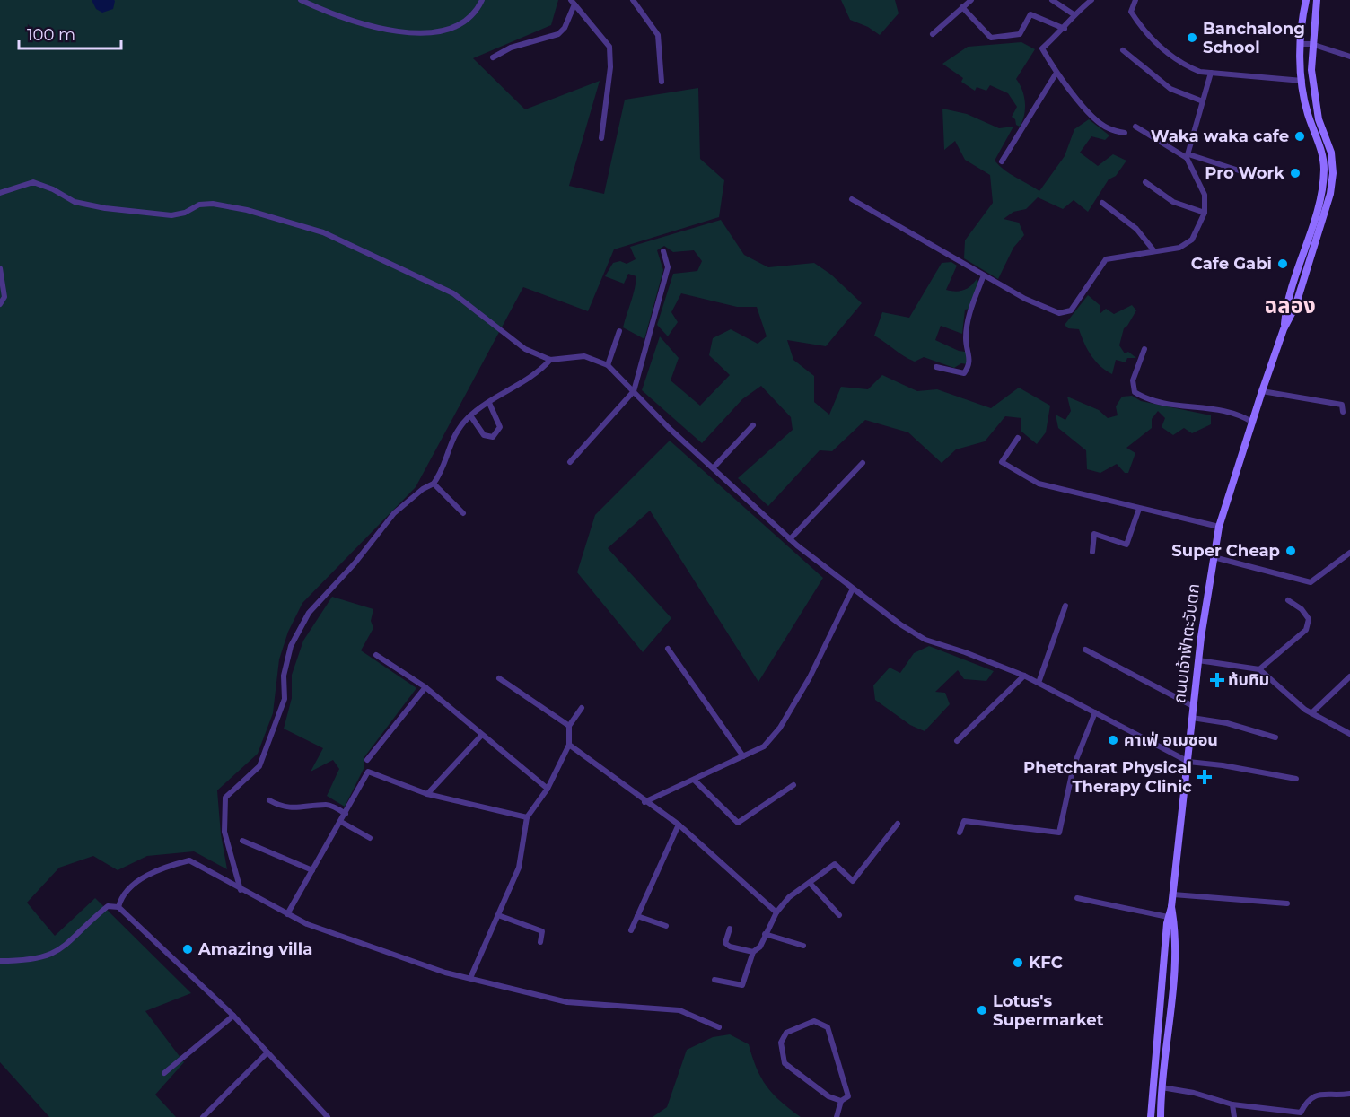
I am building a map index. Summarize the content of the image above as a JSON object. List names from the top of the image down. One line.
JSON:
{"streets":{"main road":["ถนนเจ้าฟ้าตะวันตก"]},"districts":["ฉลอง"],"places":{"other":["Banchalong School","Waka waka cafe","Pro Work","Cafe Gabi","Super Cheap","คาเฟ่ อเมซอน","Amazing villa","KFC","Lotus's Supermarket"],"health":["ท้บทิม","Phetcharat Physical Therapy Clinic"]},"scale_bar":"100 m"}
